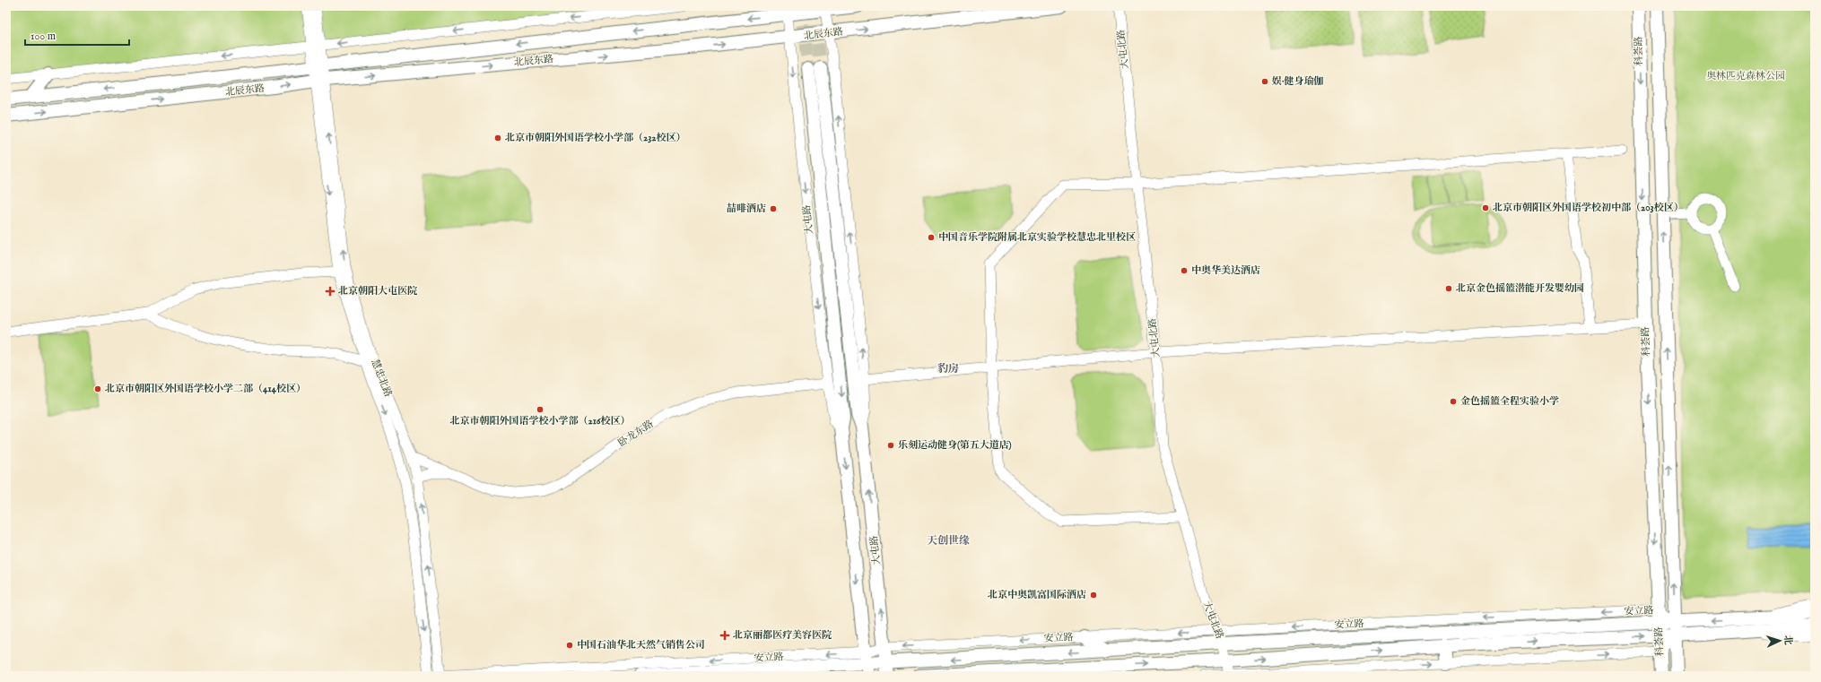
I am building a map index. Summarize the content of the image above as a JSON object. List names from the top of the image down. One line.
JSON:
{"streets":{"main road":["北辰东路","科荟路","大屯路","安立路"],"street":["大屯北路","慧忠北路","卧龙东路"]},"crossings":[["北辰东路","大屯路"],["北辰东路","慧忠北路"],["大屯北路","安立路"],["科荟路","安立路"],["大屯路","卧龙东路"],["大屯路","安立路"],["慧忠北路","卧龙东路"],["慧忠北路","安立路"]],"districts":["豹房","天创世缘"],"parks":["奥林匹克森林公园"],"places":{"other":["娱·健身瑜伽","北京市朝阳外国语学校小学部（232校区）","北京市朝阳区外国语学校初中部（203校区）","喆啡酒店","中国音乐学院附属北京实验学校慧忠北里校区","中奥华美达酒店","北京金色摇篮潜能开发婴幼园","北京市朝阳区外国语学校小学二部（414校区）","金色摇篮全程实验小学","北京市朝阳外国语学校小学部（216校区）","乐刻运动健身(第五大道店)","北京中奥凯富国际酒店","中国石油华北天然气销售公司"],"health":["北京朝阳大屯医院","北京丽都医疗美容医院"]},"scale_bar":"100 m","north":"right"}
